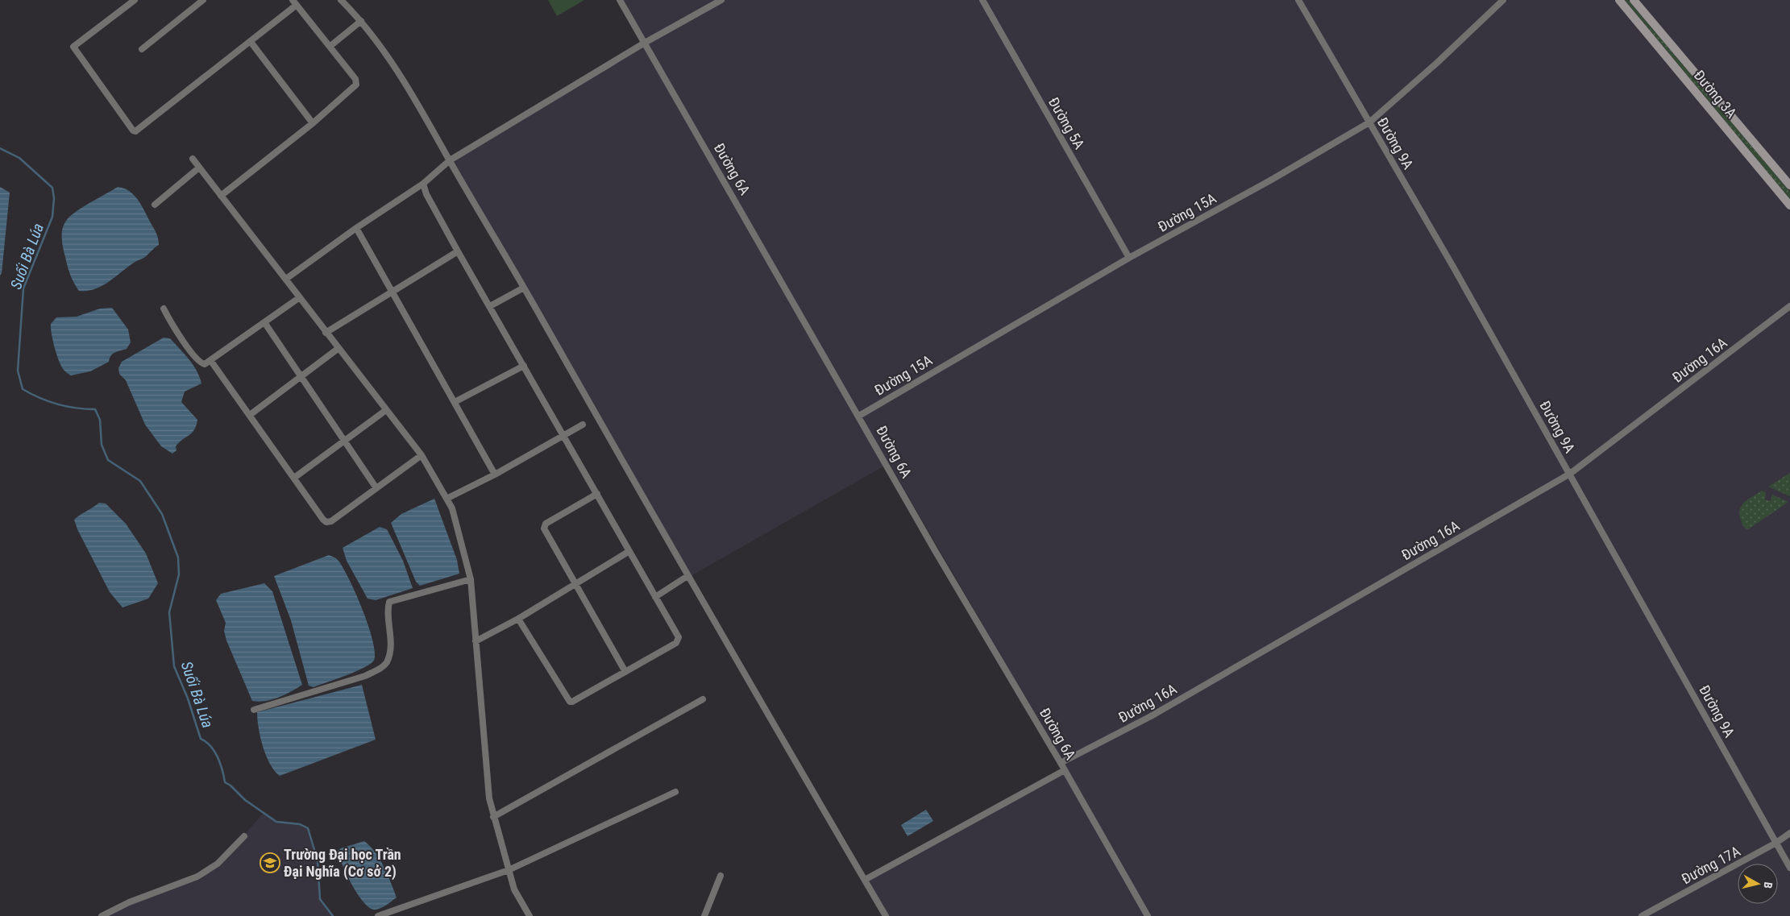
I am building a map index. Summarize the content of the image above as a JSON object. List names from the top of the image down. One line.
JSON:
{"streets":{"street":["Đường 3A","Đường 5A","Đường 9A","Đường 6A","Đường 15A","Đường 16A","Đường 17A"]},"crossings":[["Đường 5A","Đường 15A"],["Đường 9A","Đường 15A"],["Đường 9A","Đường 16A"],["Đường 9A","Đường 17A"],["Đường 6A","Đường 15A"],["Đường 6A","Đường 16A"]],"water":["Suối Bà Lúa"],"places":{"school or university":["Trường Đại học Trần Đại Nghĩa (Cơ sở 2)"]},"north":"right"}
